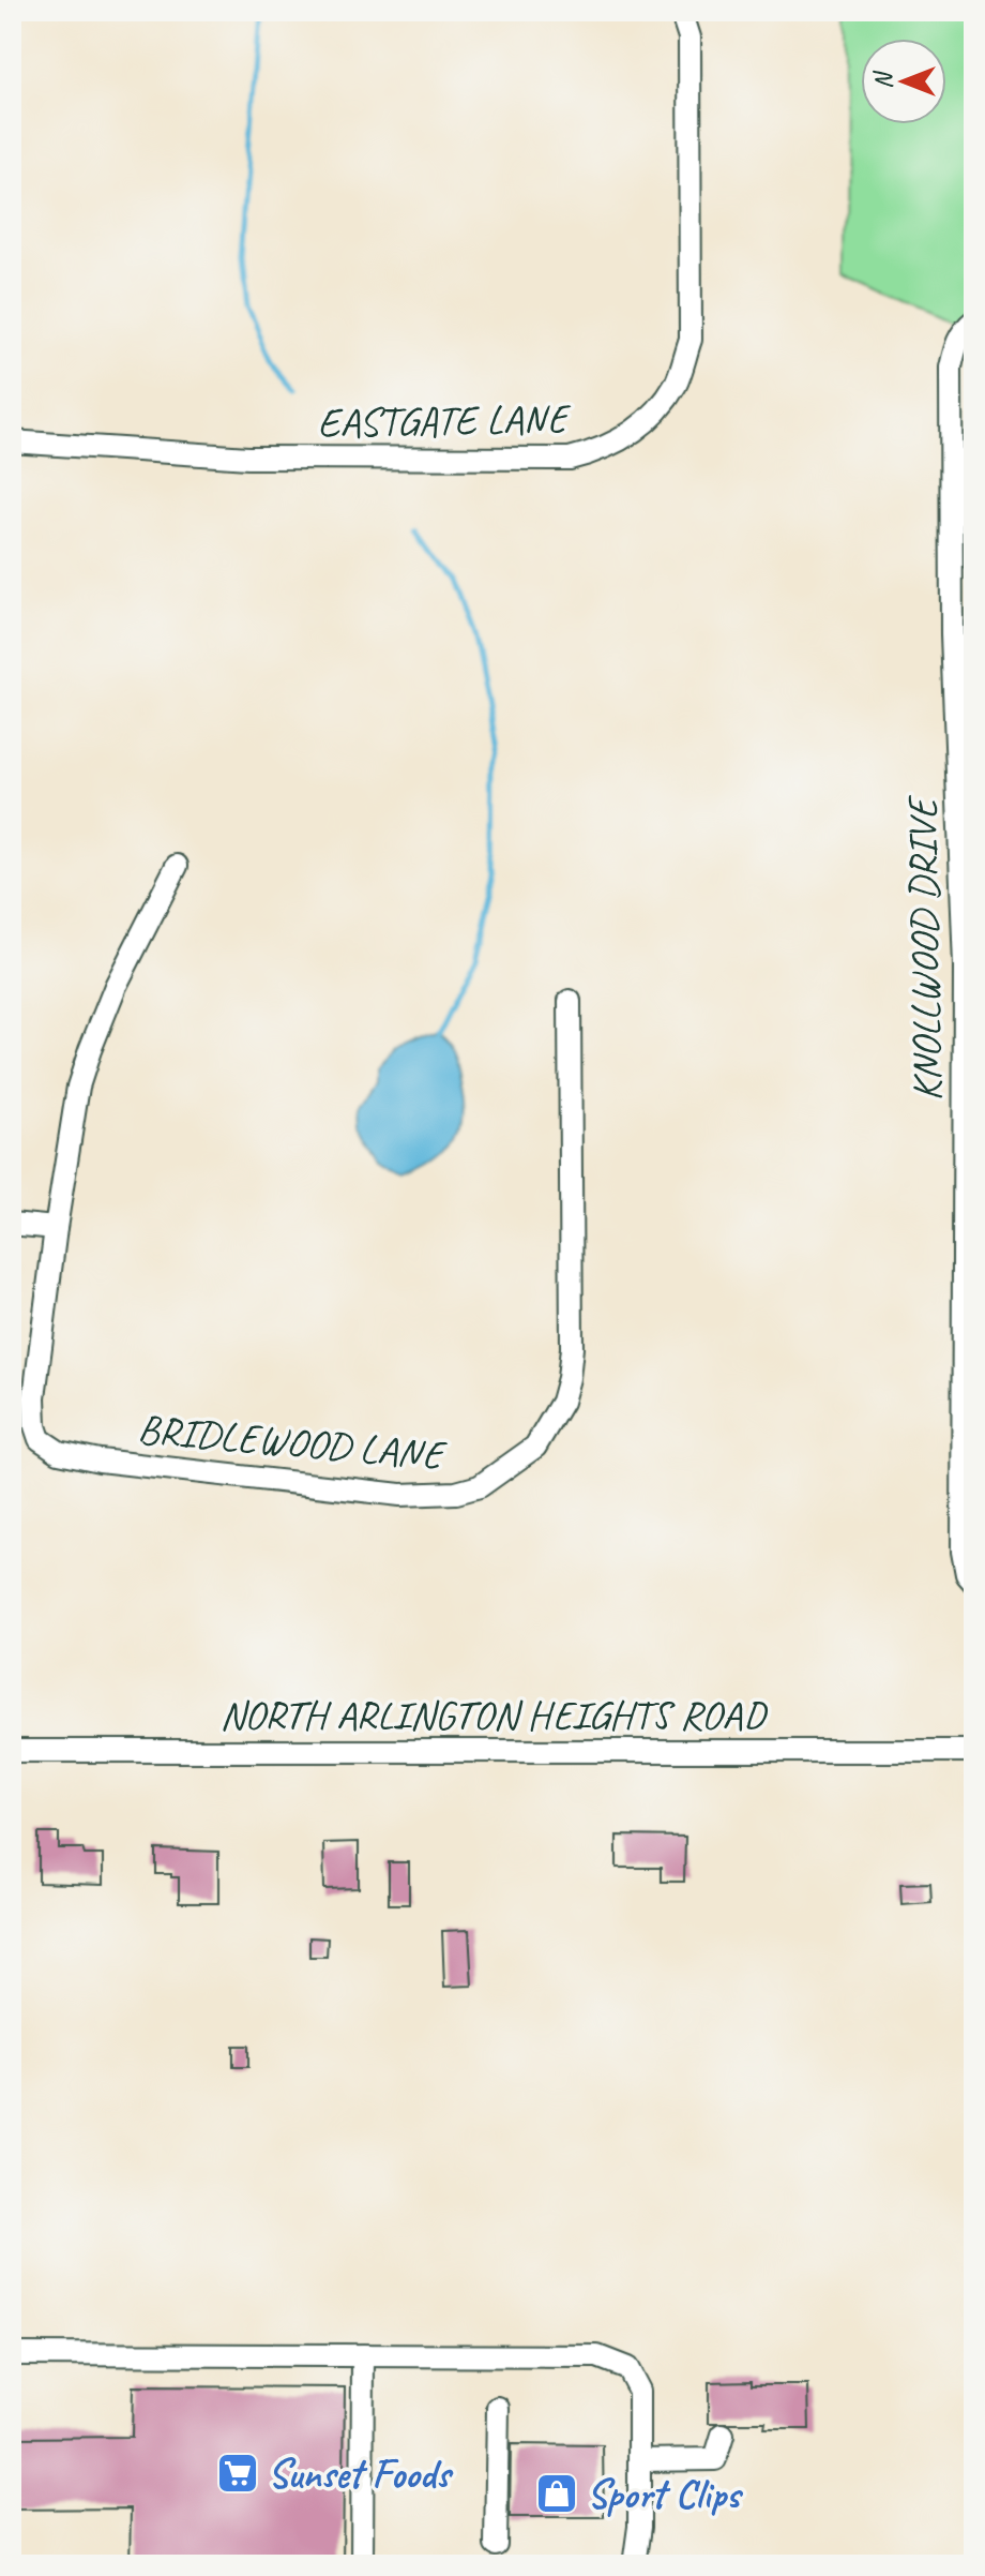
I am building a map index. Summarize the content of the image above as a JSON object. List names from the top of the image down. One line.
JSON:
{"streets":{"street":["EASTGATE LANE","KNOLLWOOD DRIVE","BRIDLEWOOD LANE","NORTH ARLINGTON HEIGHTS ROAD"]},"places":{"supermarket":["Sunset Foods"],"shop":["Sport Clips"]},"north":"left"}
